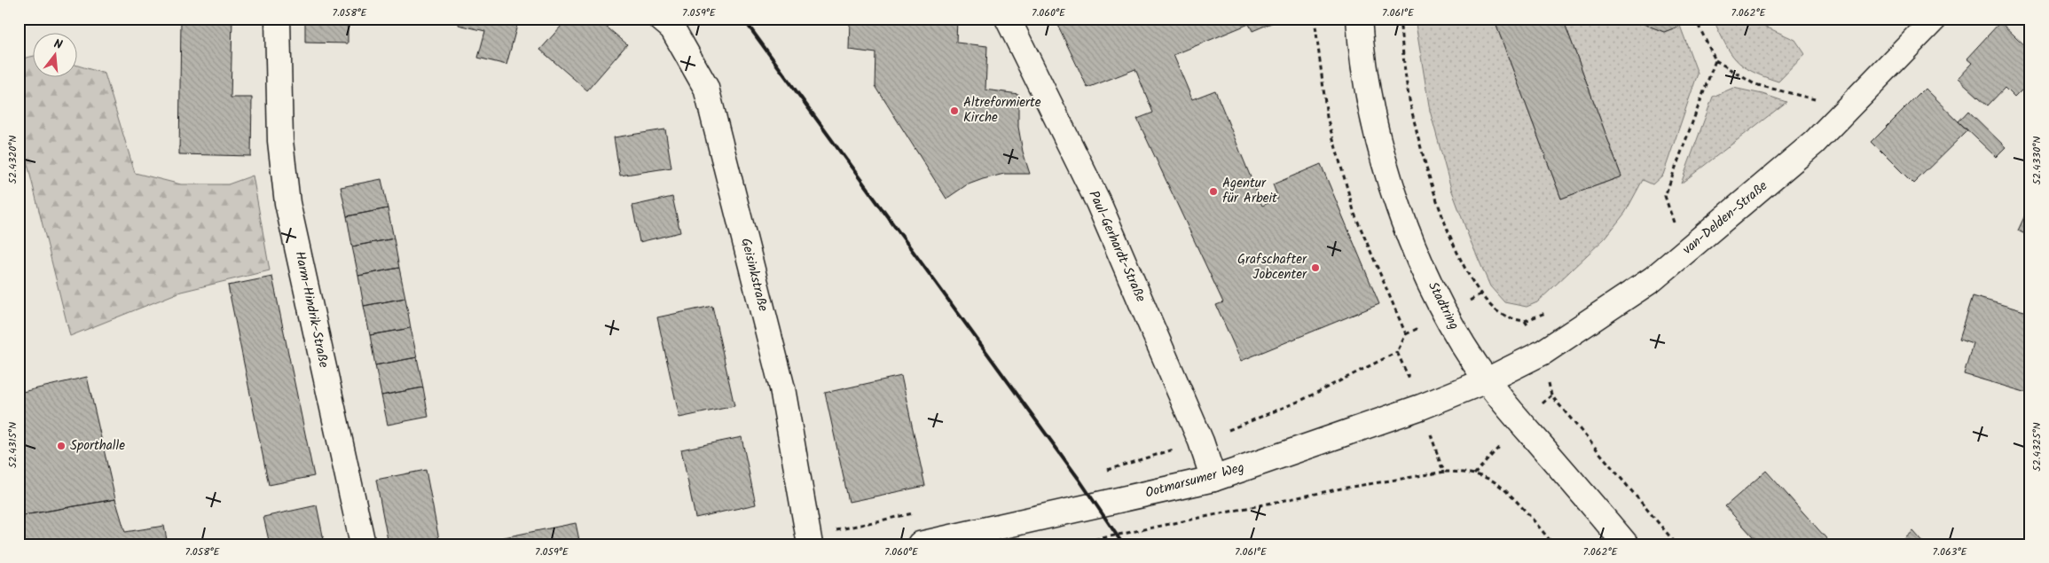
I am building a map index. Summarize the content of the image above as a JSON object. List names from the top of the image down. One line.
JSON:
{"streets":{"street":["van-Delden-Straße","Paul-Gerhardt-Straße","Geisinkstraße","Stadtring","Harm-Hindrik-Straße","Ootmarsumer Weg"]},"crossings":[["van-Delden-Straße","Stadtring"],["van-Delden-Straße","Ootmarsumer Weg"],["Paul-Gerhardt-Straße","Ootmarsumer Weg"],["Stadtring","Ootmarsumer Weg"]],"places":["Altreformierte Kirche","Agentur für Arbeit","Grafschafter Jobcenter","Sporthalle"],"north":"top","coordinates":["7.058°E","7.059°E","7.060°E","7.061°E","7.062°E","52.4320°N","52.4330°N","52.4315°N","52.4325°N","7.063°E"]}
